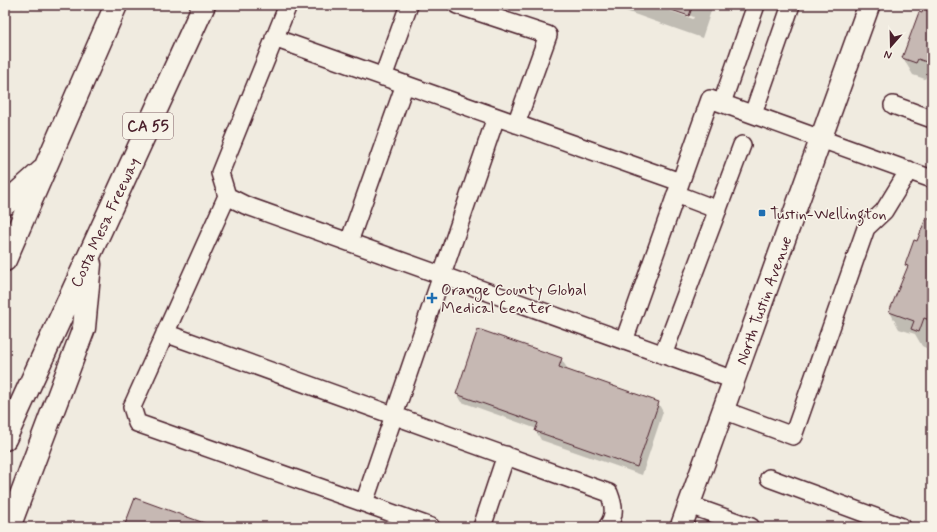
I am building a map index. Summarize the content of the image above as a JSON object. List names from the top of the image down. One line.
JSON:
{"streets":{"highway":["CA 55","Costa Mesa Freeway"],"main road":["North Tustin Avenue"]},"places":{"transit":["Tustin-Wellington"],"health":["Orange County Global Medical Center"]},"north":"bottom"}
